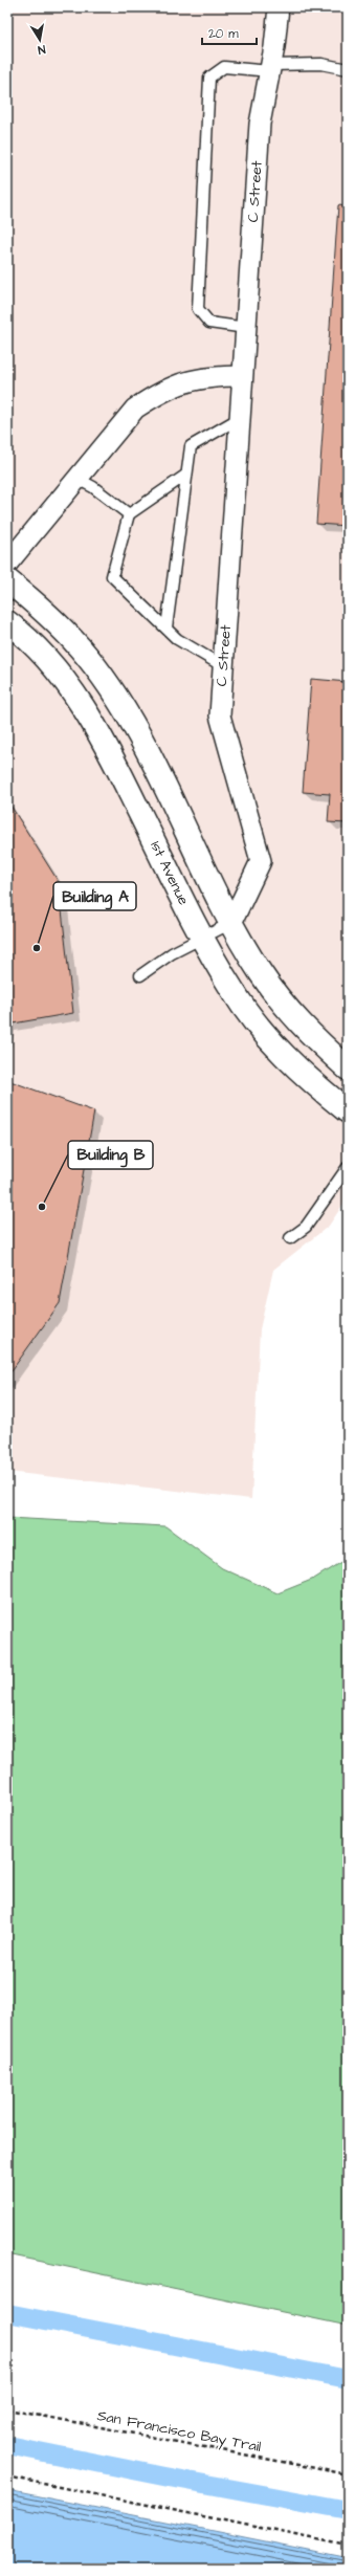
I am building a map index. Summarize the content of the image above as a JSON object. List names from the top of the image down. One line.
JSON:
{"streets":{"street":["C Street","1st Avenue"],"path":["San Francisco Bay Trail"]},"places":["Building A","Building B"],"scale_bar":"20 m","north":"bottom"}
